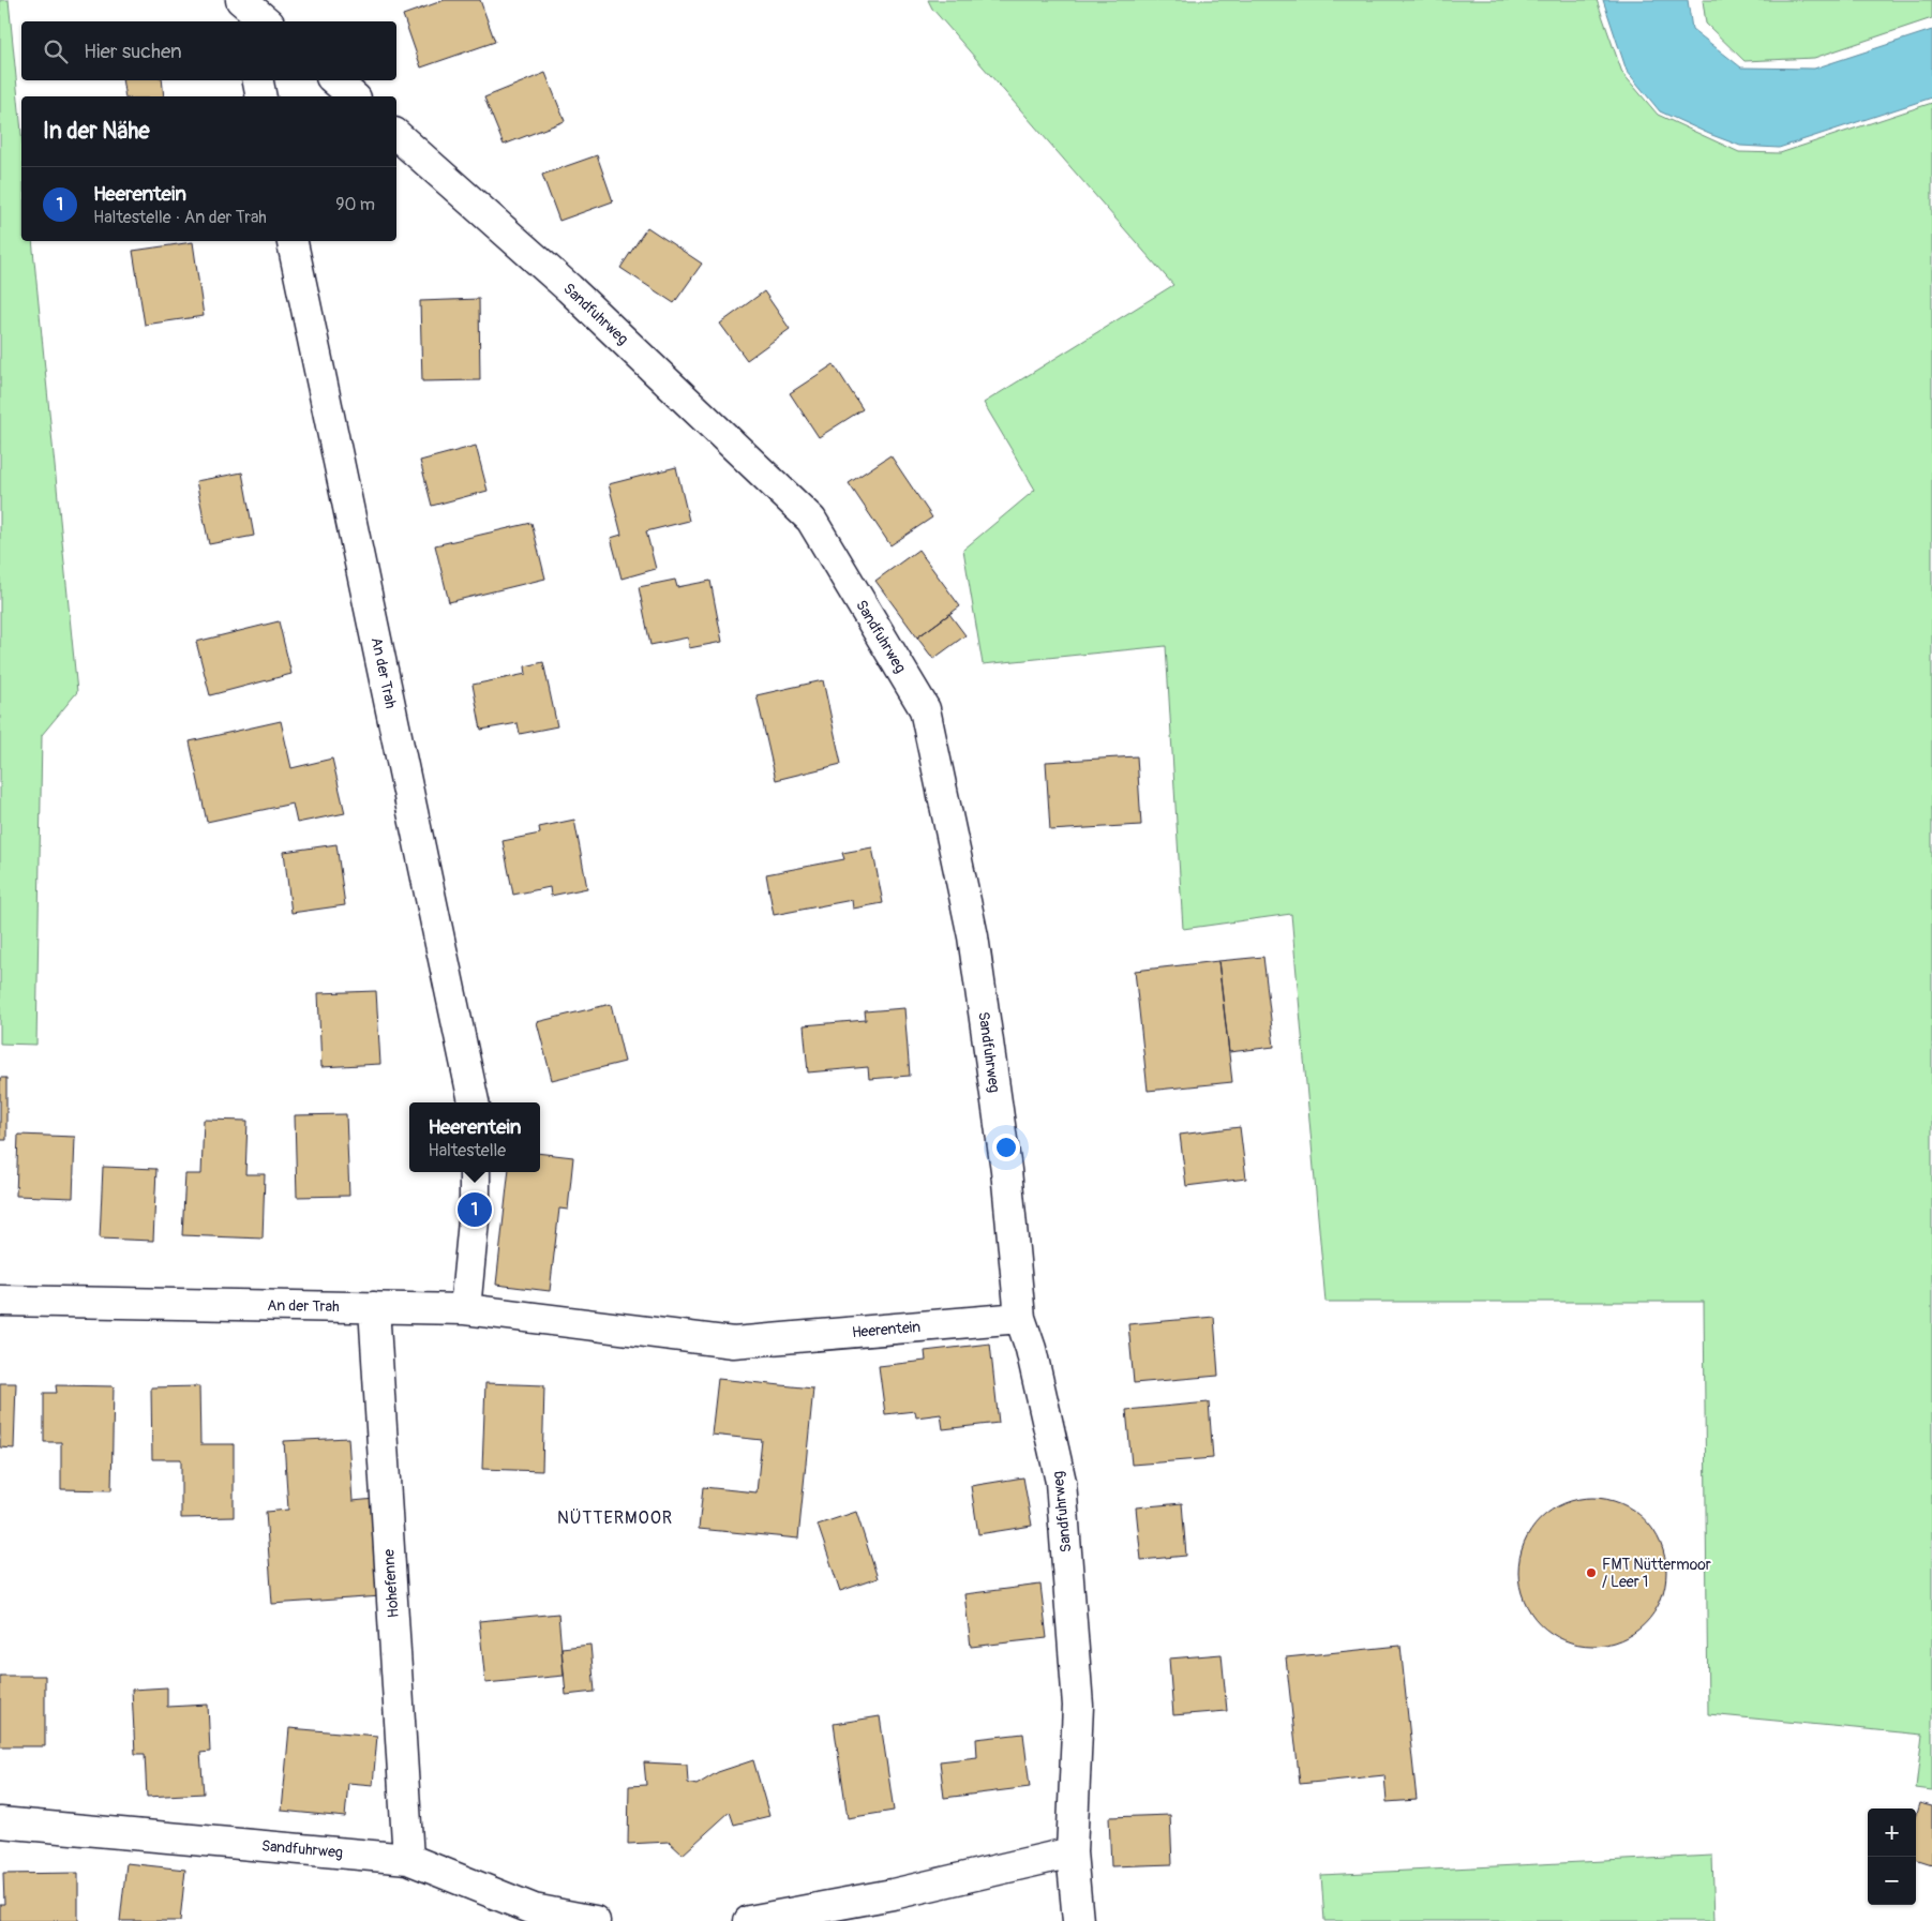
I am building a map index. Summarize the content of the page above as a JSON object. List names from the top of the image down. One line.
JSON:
{"streets":{"street":["Sandfuhrweg","An der Trah","Heerentein","Hohefenne"]},"crossings":[["Sandfuhrweg","Heerentein"],["Sandfuhrweg","Hohefenne"],["An der Trah","Heerentein"],["An der Trah","Hohefenne"]],"districts":["NÜTTERMOOR"],"places":["FMT Nüttermoor / Leer 1"],"page":{"search":"Hier suchen","heading":"In der Nähe","list":[{"mark":"1","name":"Heerentein","note":"Haltestelle · An der Trah","value":"90 m"}],"popup":["Heerentein","Haltestelle"],"pins":"1","map_buttons":["+","−"]}}
